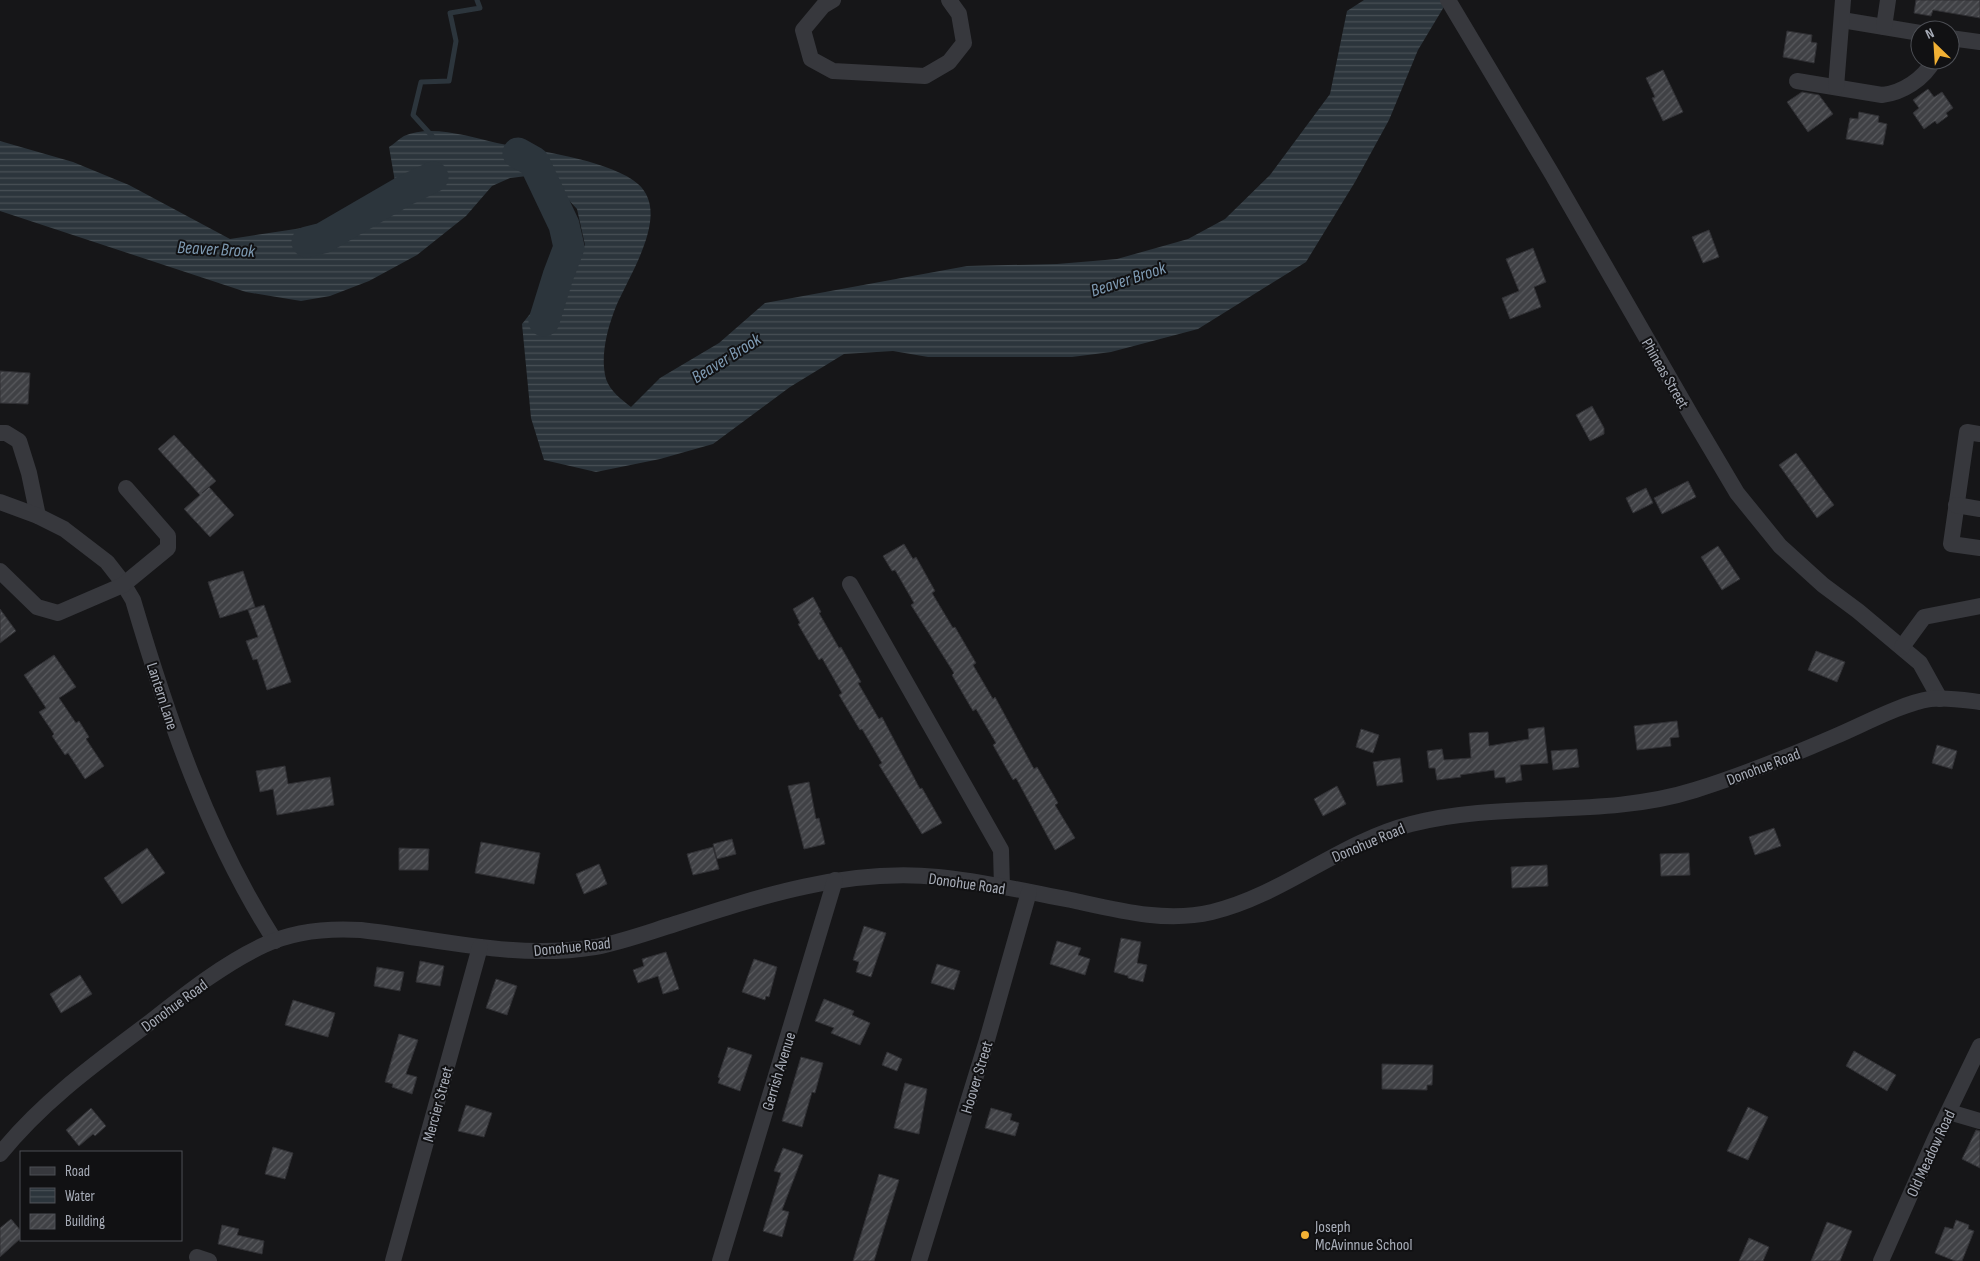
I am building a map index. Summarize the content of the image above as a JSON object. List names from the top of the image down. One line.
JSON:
{"streets":{"street":["Phineas Street","Lantern Lane","Donohue Road","Gerrish Avenue","Hoover Street","Mercier Street","Old Meadow Road"]},"crossings":[["Phineas Street","Donohue Road"],["Lantern Lane","Donohue Road"],["Donohue Road","Gerrish Avenue"],["Donohue Road","Hoover Street"],["Donohue Road","Mercier Street"]],"water":["Beaver Brook"],"places":["Joseph McAvinnue School"],"legend":["Road","Water","Building"],"north":"top left"}
